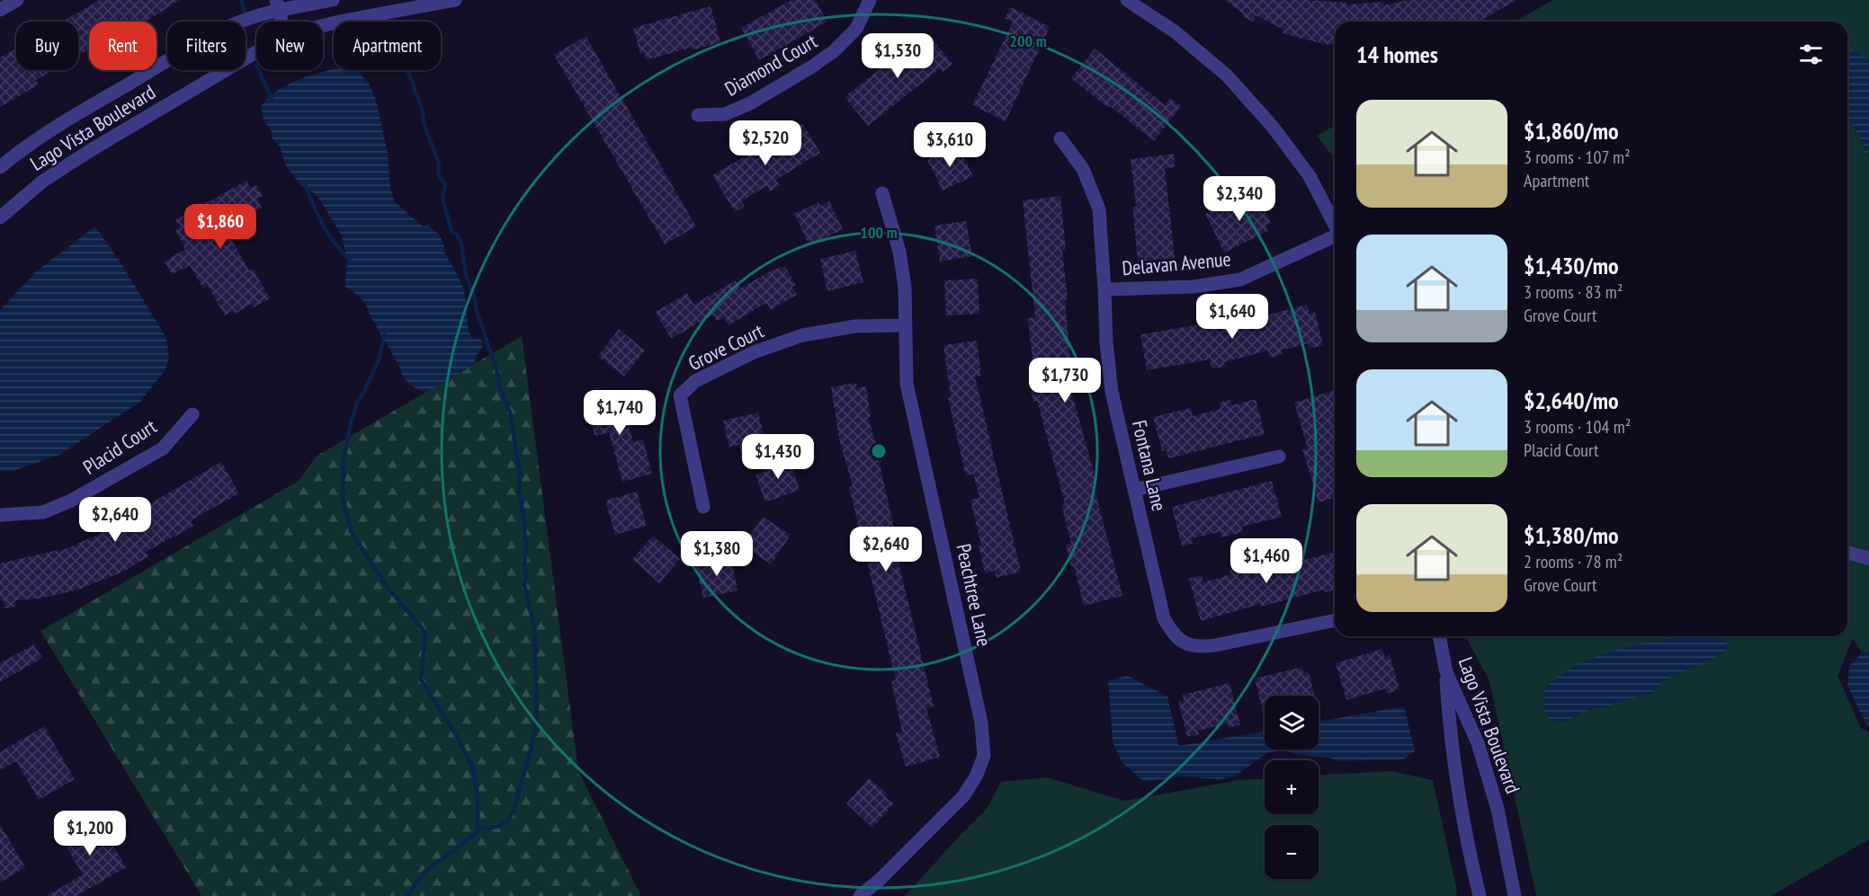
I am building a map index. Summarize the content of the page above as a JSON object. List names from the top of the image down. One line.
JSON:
{"streets":{"street":["Diamond Court","Lago Vista Boulevard","Delavan Avenue","Grove Court","Placid Court","Fontana Lane","Peachtree Lane"]},"crossings":[["Delavan Avenue","Fontana Lane"],["Grove Court","Peachtree Lane"]],"page":{"chip":["Buy","Rent","Filters","New","Apartment"],"heading":"14 homes","price":["$1,530","$2,520","$3,610","$2,340","$1,860","$1,640","$1,730","$1,740","$1,430","$2,640","$2,640","$1,380","$1,460","$1,200"],"list":[{"name":"$1,860/mo","note":"3 rooms · 107 m² · Apartment"},{"name":"$1,430/mo","note":"3 rooms · 83 m² · Grove Court"},{"name":"$2,640/mo","note":"3 rooms · 104 m² · Placid Court"},{"name":"$1,380/mo","note":"2 rooms · 78 m² · Grove Court"}],"map_buttons":["+","−"]},"rings":["200 m","100 m"]}
